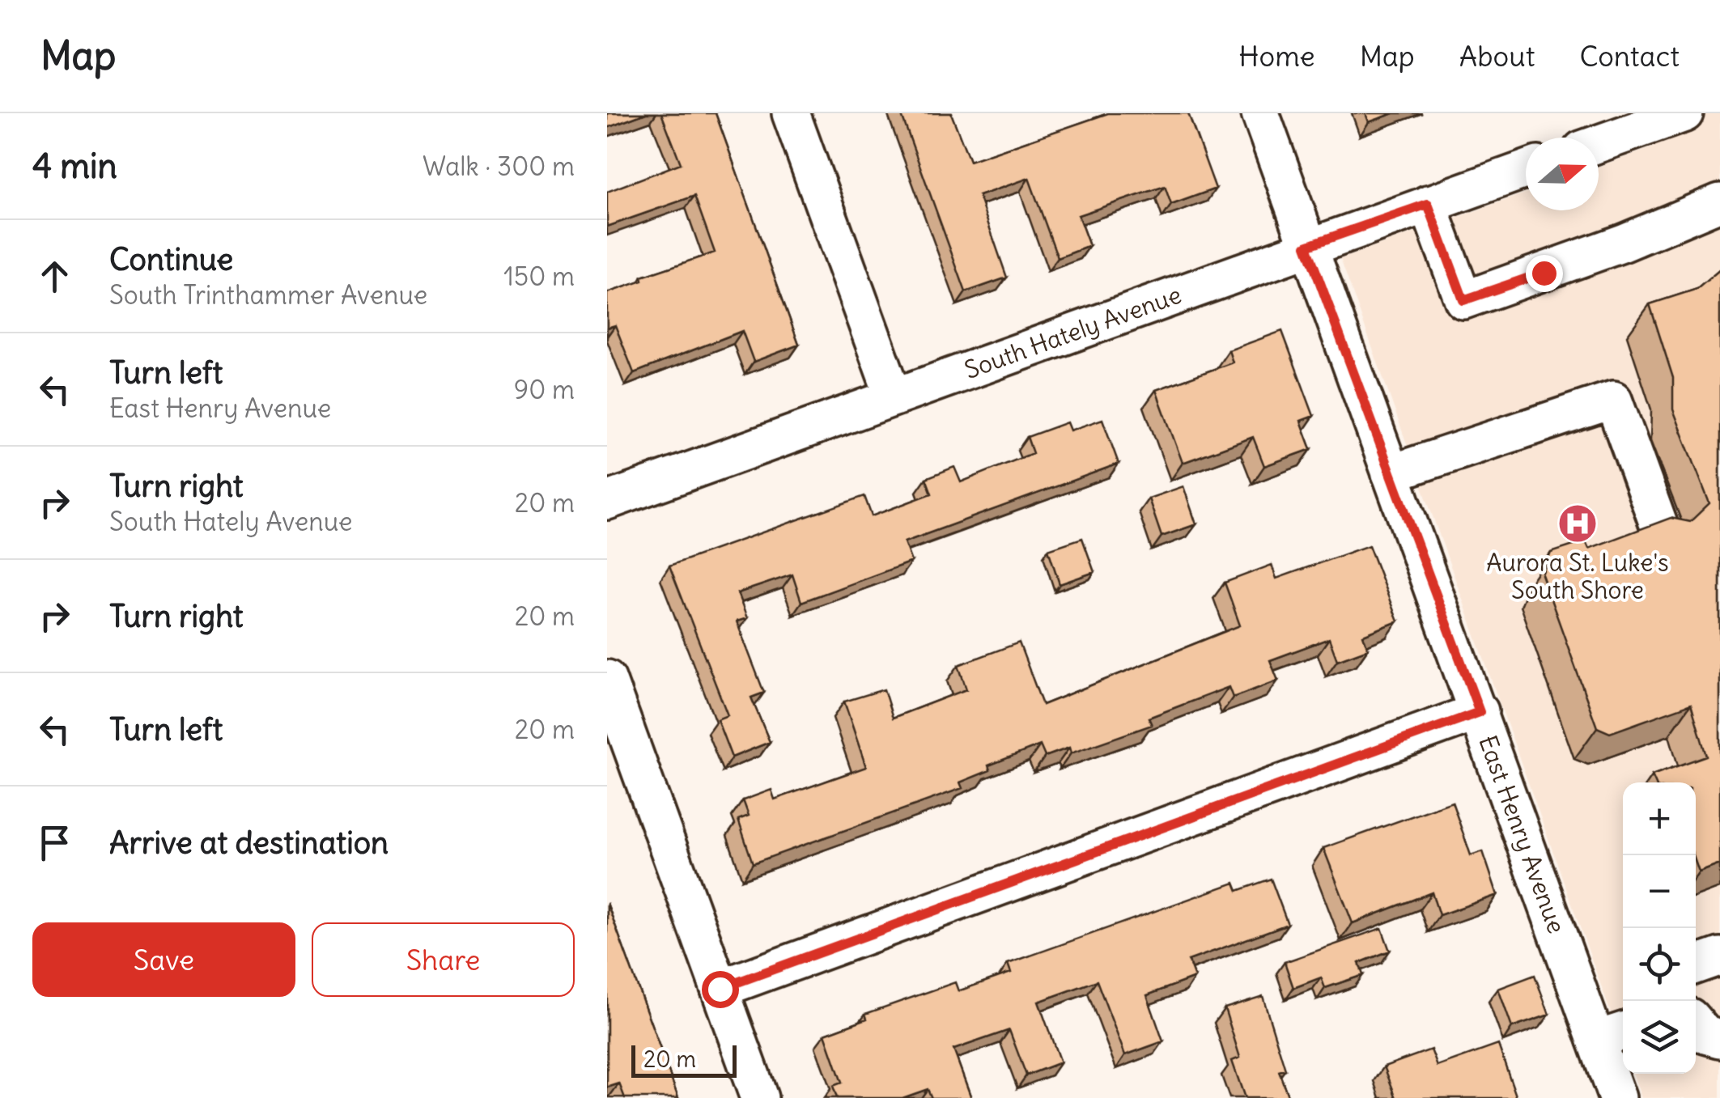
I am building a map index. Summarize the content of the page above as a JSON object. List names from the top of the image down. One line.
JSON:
{"streets":{"street":["South Hately Avenue","East Henry Avenue"]},"crossings":[["South Hately Avenue","East Henry Avenue"]],"places":{"hospital":["Aurora St. Luke's South Shore"]},"scale_bar":"20 m","north":"right","page":{"header":"Map","nav":["Home","Map","About","Contact"],"heading":["4 min","Walk · 300 m"],"list":[["Continue","South Trinthammer Avenue","150 m"],["Turn left","East Henry Avenue","90 m"],["Turn right","South Hately Avenue","20 m"],["Turn right","20 m"],["Turn left","20 m"],"Arrive at destination"],"map_buttons":["+","−"],"buttons":["Save","Share"],"scale":"20 m"}}
